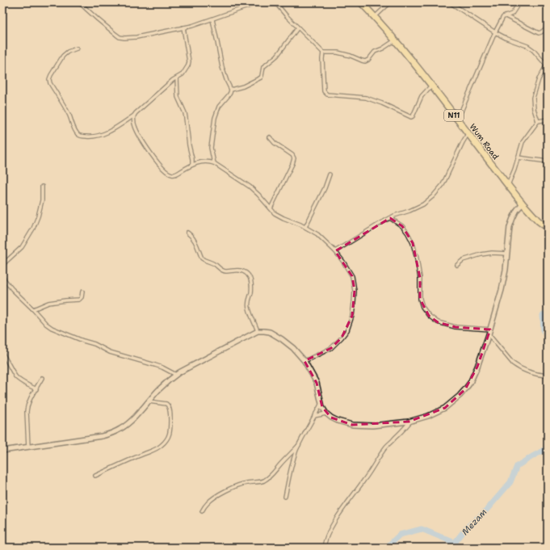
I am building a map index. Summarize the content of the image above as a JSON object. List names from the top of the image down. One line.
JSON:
{"streets":{"highway":["N11","Wum Road"]},"water":["Mezam"]}
